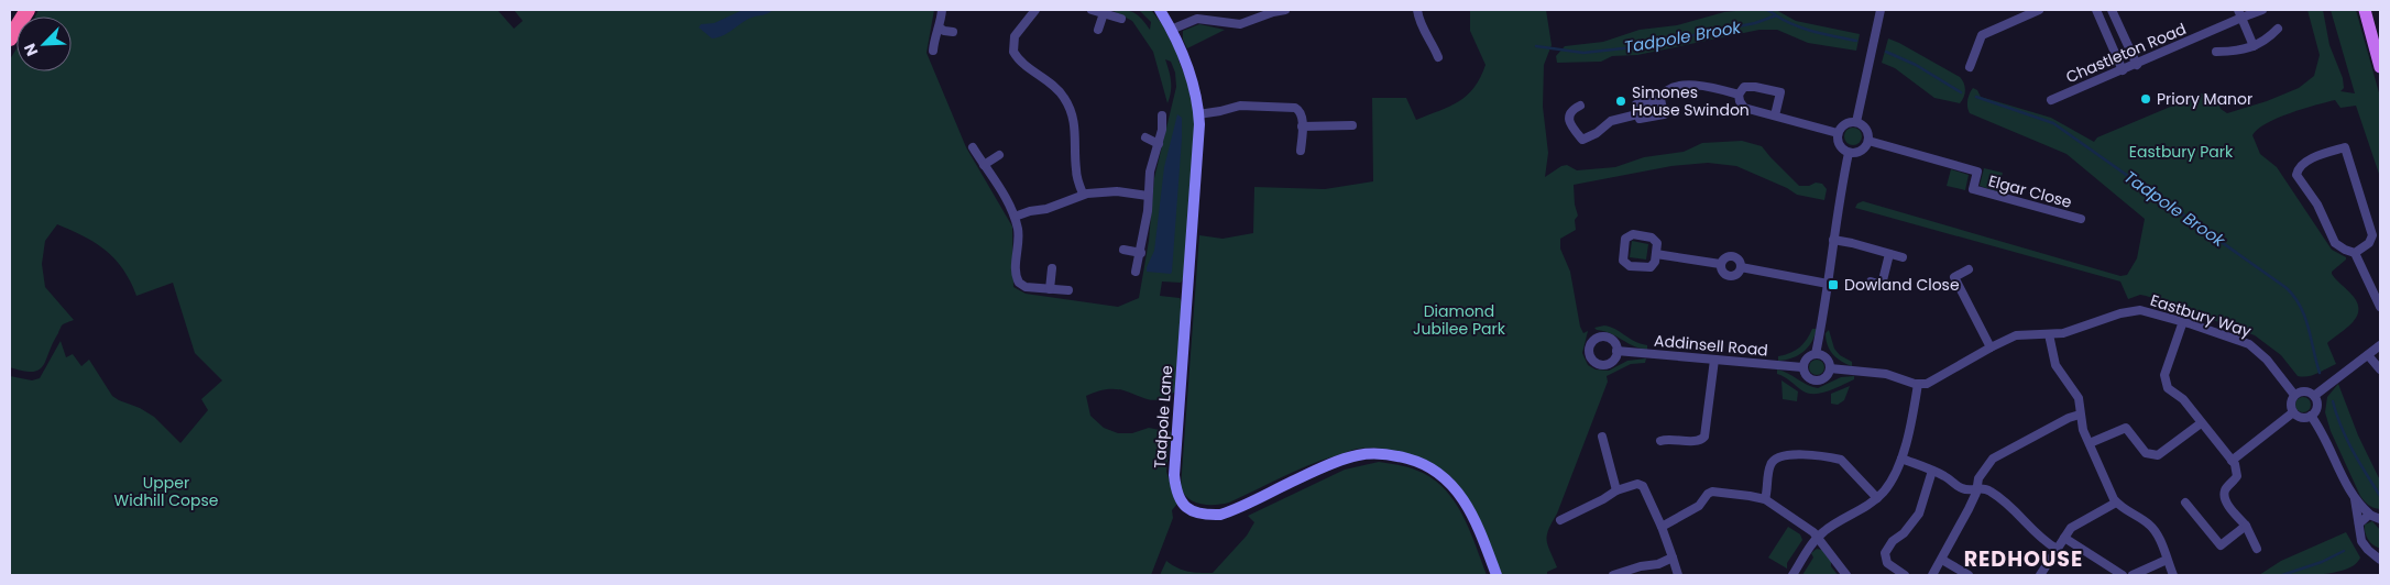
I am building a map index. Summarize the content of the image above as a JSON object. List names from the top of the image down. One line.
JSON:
{"streets":{"street":["Chastleton Road","Elgar Close","Eastbury Way","Addinsell Road","Tadpole Lane"]},"districts":["REDHOUSE"],"water":["Tadpole Brook"],"parks":["Eastbury Park","Diamond Jubilee Park","Upper Widhill Copse"],"places":{"other":["Priory Manor","Simones House Swindon"],"transit":["Dowland Close"]},"north":"bottom left"}
